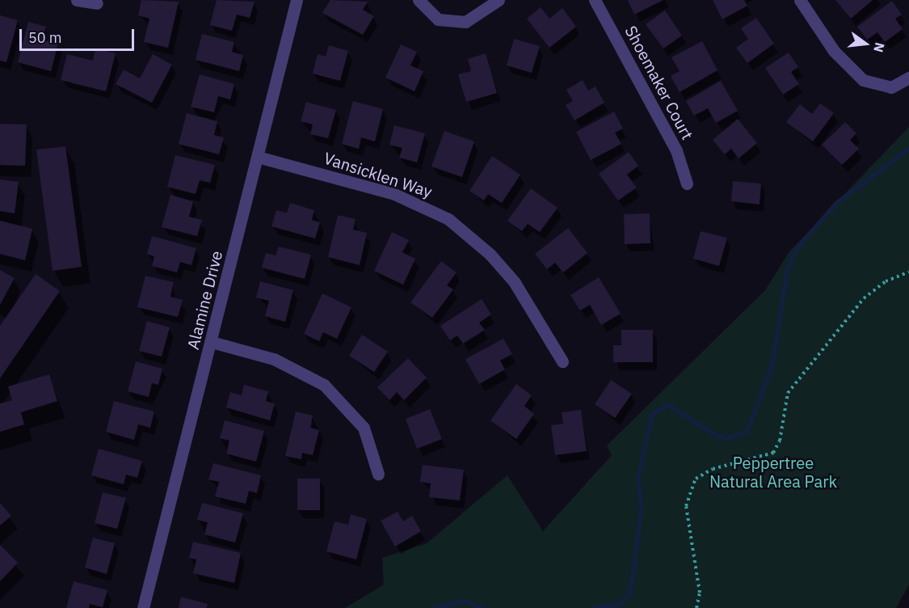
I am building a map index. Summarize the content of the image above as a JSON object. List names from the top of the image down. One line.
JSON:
{"streets":{"street":["Shoemaker Court","Vansicklen Way","Alamine Drive"]},"crossings":[["Vansicklen Way","Alamine Drive"]],"parks":["Peppertree Natural Area Park"],"scale_bar":"50 m","north":"right"}
